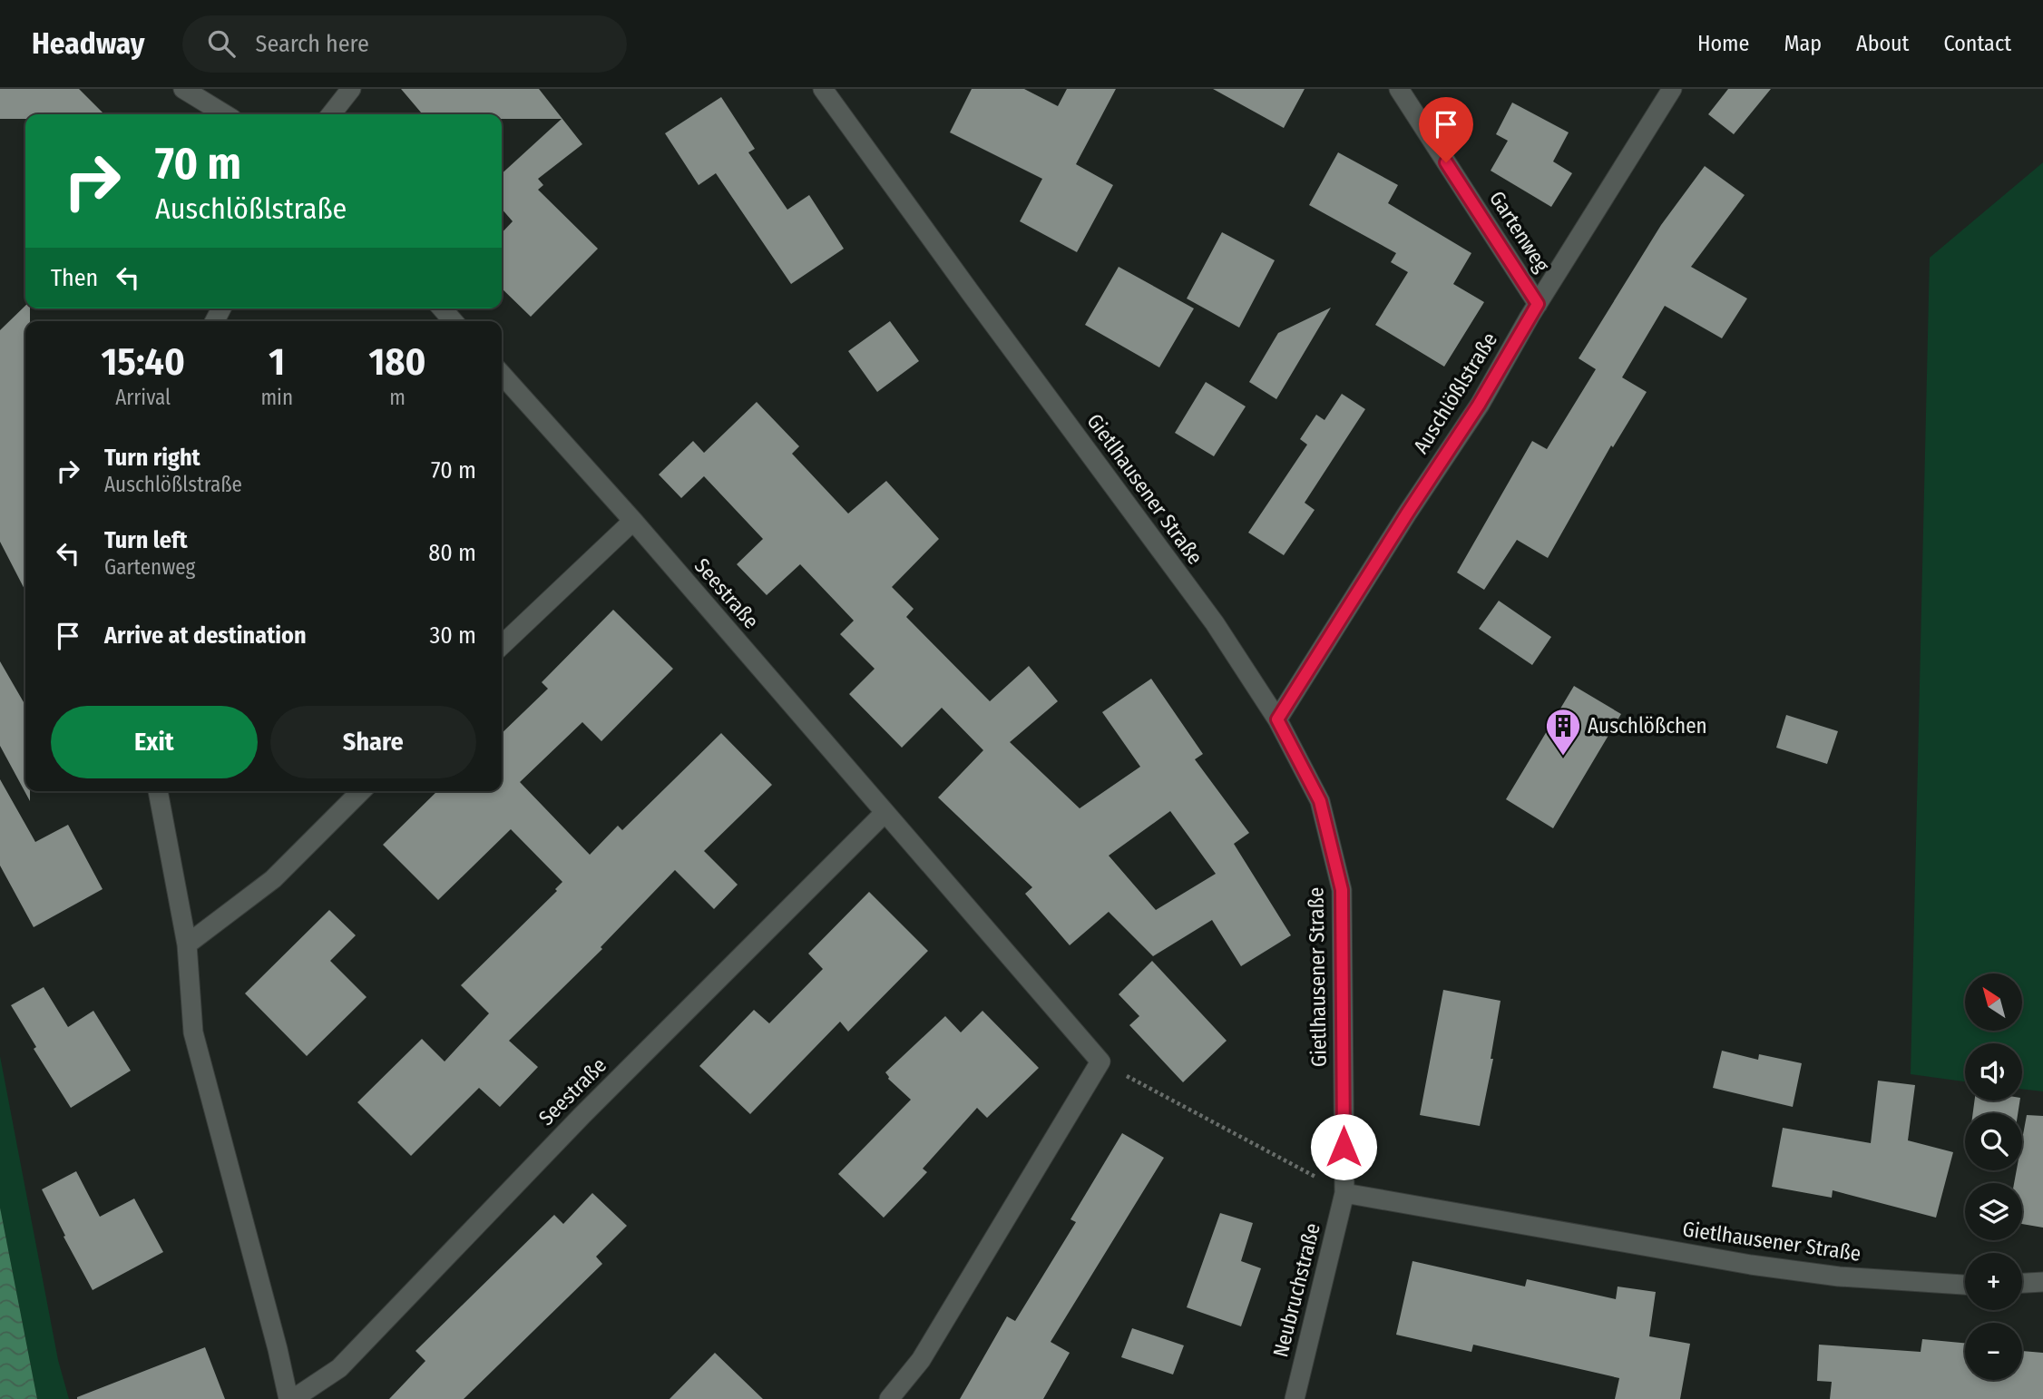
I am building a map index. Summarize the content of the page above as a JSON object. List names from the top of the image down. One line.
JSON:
{"streets":{"street":["Gartenweg","Auschlößlstraße","Gietlhausener Straße","Seestraße","Neubruchstraße"]},"crossings":[["Gartenweg","Auschlößlstraße"],["Auschlößlstraße","Gietlhausener Straße"],["Gietlhausener Straße","Neubruchstraße"]],"places":{"building":["Auschlößchen"]},"north":"top left","page":{"header":"Headway","search":"Search here","nav":["Home","Map","About","Contact"],"turn":["70 m","Auschlößlstraße"],"then":"Then","eta":["15:40","Arrival","1","min","180","m"],"list":[{"name":"Turn right","note":"Auschlößlstraße","value":"70 m"},{"name":"Turn left","note":"Gartenweg","value":"80 m"},{"name":"Arrive at destination","value":"30 m"}],"buttons":["Exit","Share"],"map_buttons":["+","−"]}}
